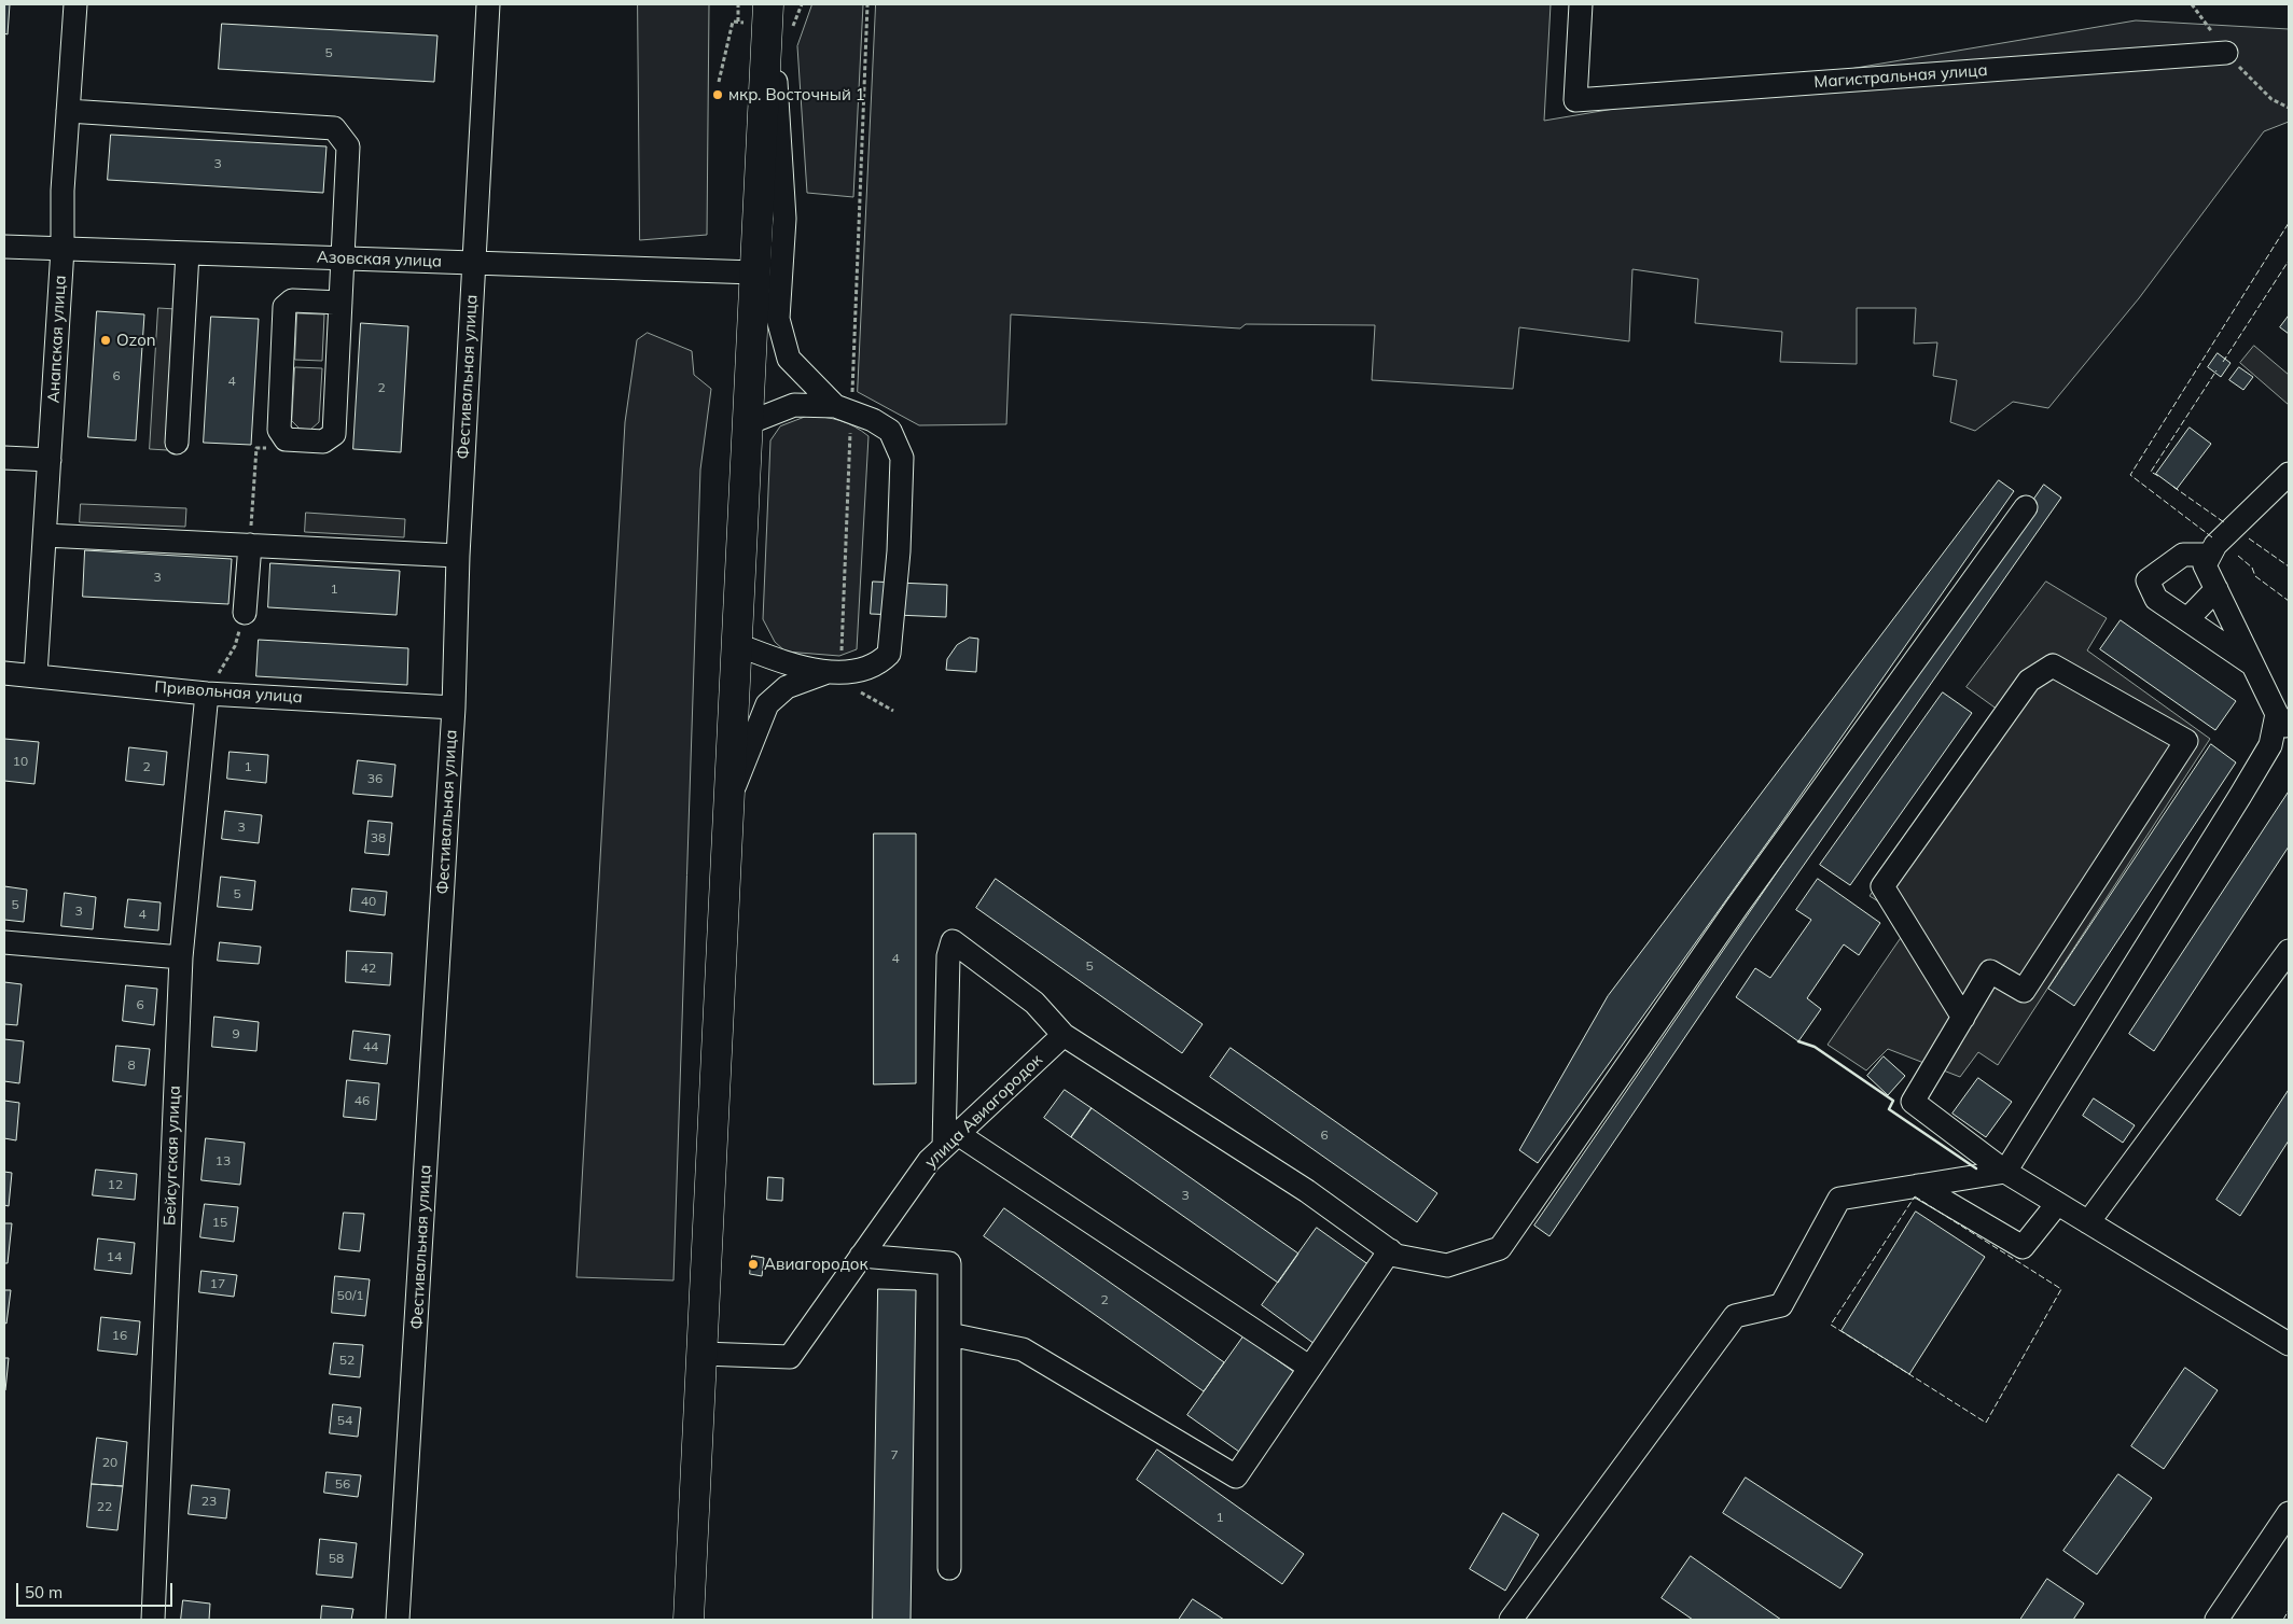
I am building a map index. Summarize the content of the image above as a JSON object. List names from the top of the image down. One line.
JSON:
{"streets":{"street":["Магистральная улица","Азовская улица","Анапская улица","Фестивальная улица","Привольная улица","улица Авиагородок","Бейсугская улица"]},"crossings":[["Азовская улица","Анапская улица"],["Азовская улица","Фестивальная улица"],["Анапская улица","Привольная улица"],["Фестивальная улица","Привольная улица"],["Привольная улица","Бейсугская улица"]],"places":["мкр. Восточный 1","Ozon","Авиагородок"],"house_numbers":["5","3","6","4","2","3","1","10","2","1","36","3","38","5","40","5","3","4","4","5","42","6","9","44","8","46","6","13","12","3","15","14","17","50/1","2","16","52","54","7","20","56","23","22","1","58"],"scale_bar":"50 m"}
